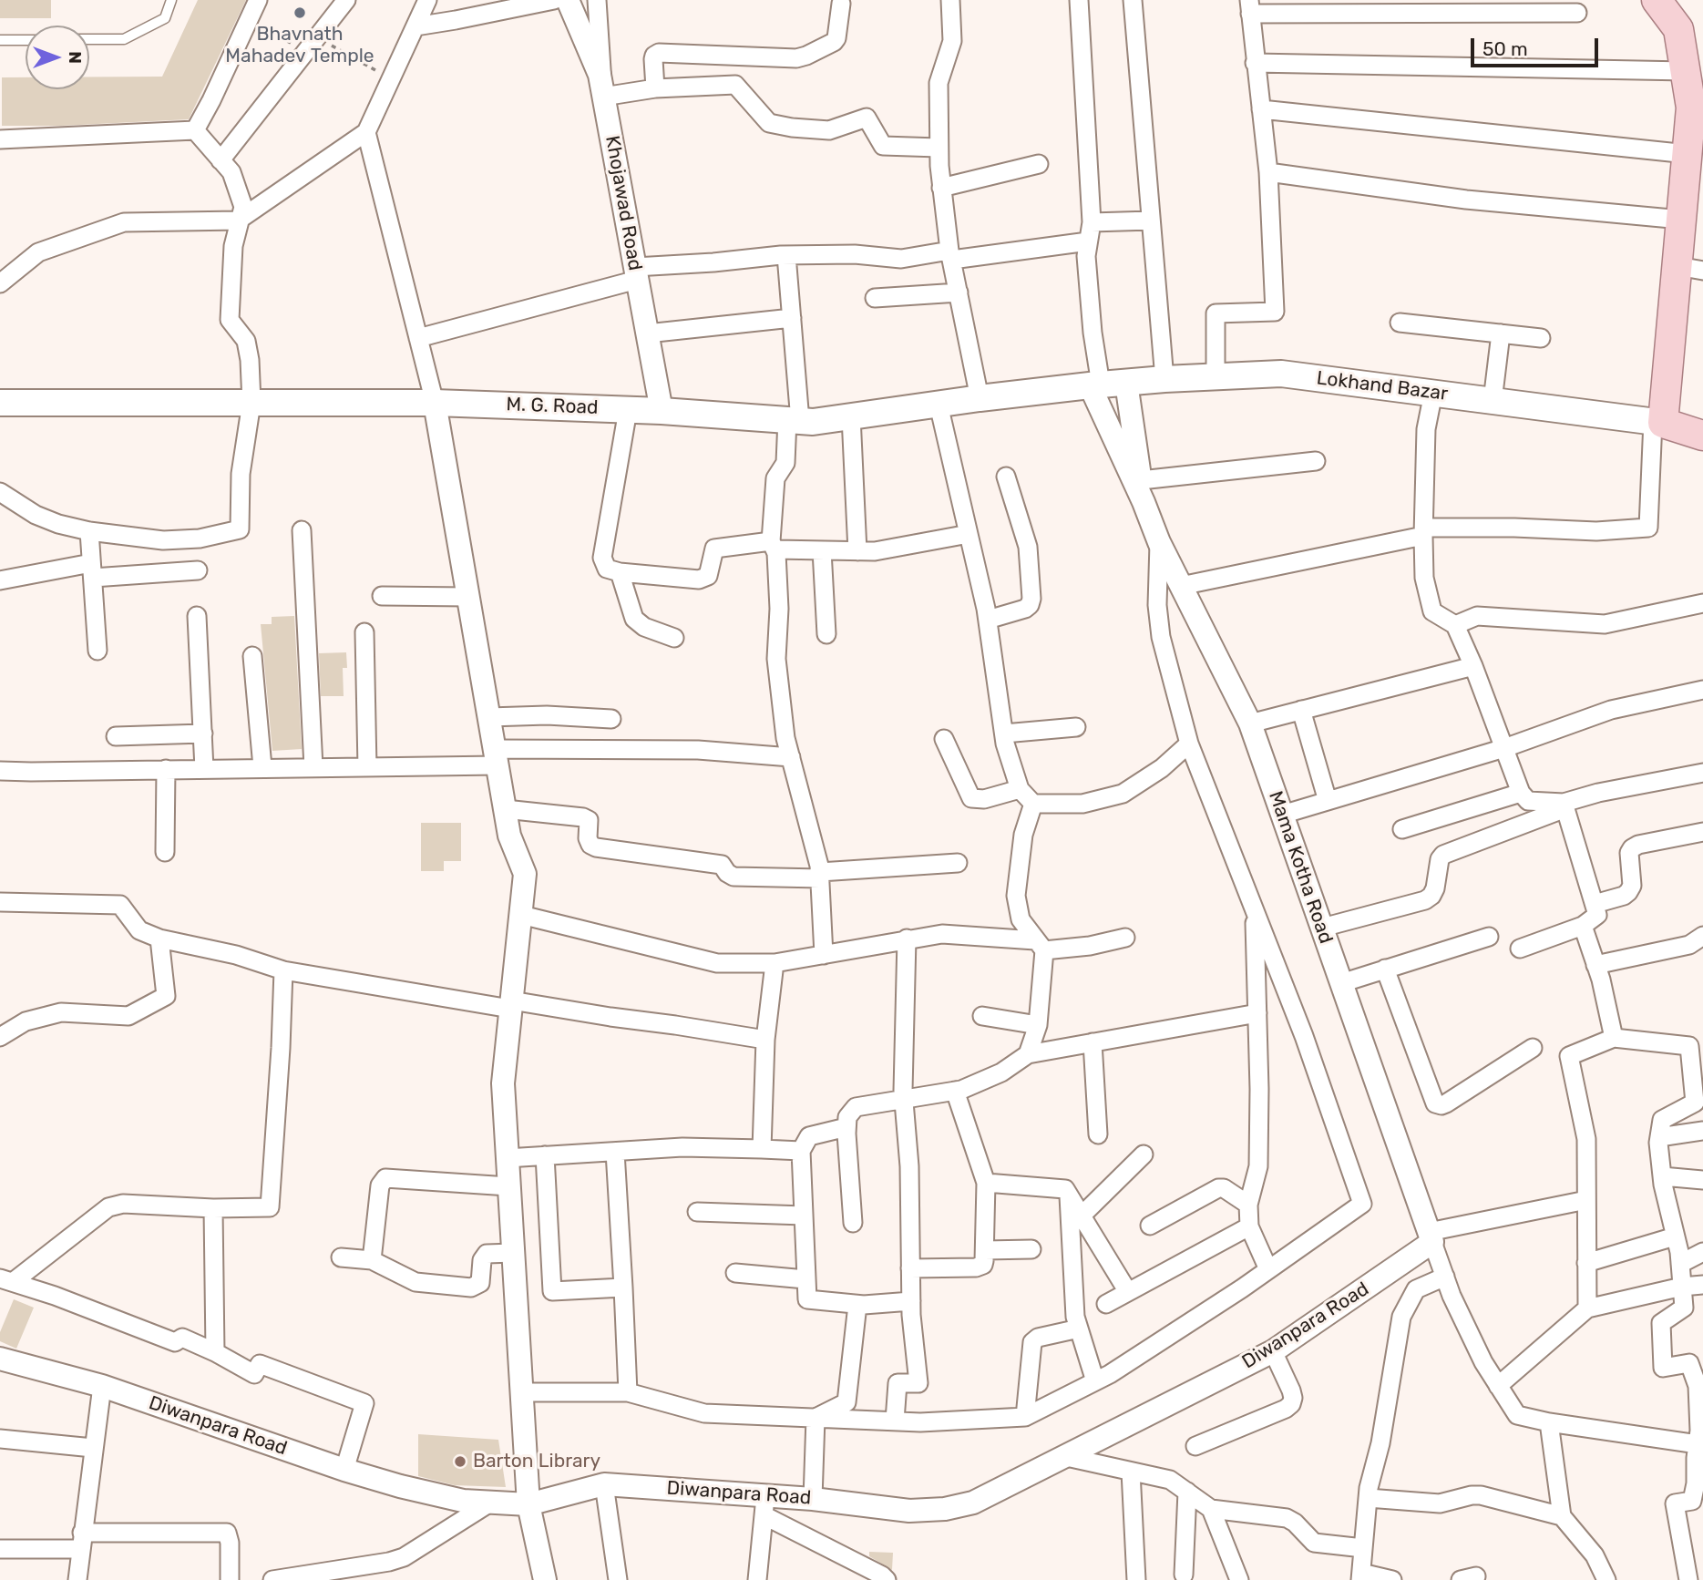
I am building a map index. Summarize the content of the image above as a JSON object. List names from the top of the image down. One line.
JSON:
{"streets":{"main road":["Lokhand Bazar","M. G. Road"],"street":["Khojawad Road","Mama Kotha Road","Diwanpara Road"]},"crossings":[["Khojawad Road","M. G. Road"],["Lokhand Bazar","M. G. Road"],["Lokhand Bazar","Mama Kotha Road"],["M. G. Road","Mama Kotha Road"],["Mama Kotha Road","Diwanpara Road"]],"places":["Bhavnath Mahadev Temple","Barton Library"],"scale_bar":"50 m","north":"right"}
